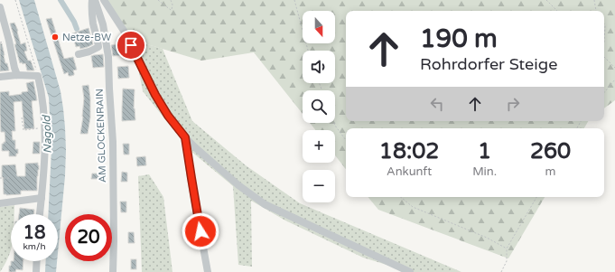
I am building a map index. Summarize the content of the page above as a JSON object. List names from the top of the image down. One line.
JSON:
{"streets":{"street":["AM GLOCKENRAIN"]},"water":["Nagold"],"places":["Netze-BW"],"north":"bottom","page":{"map_buttons":["+","−"],"turn":["190 m","Rohrdorfer Steige"],"eta":["18:02","Ankunft","1","Min.","260","m"],"speed":"18 km/h","limit":"20"}}
